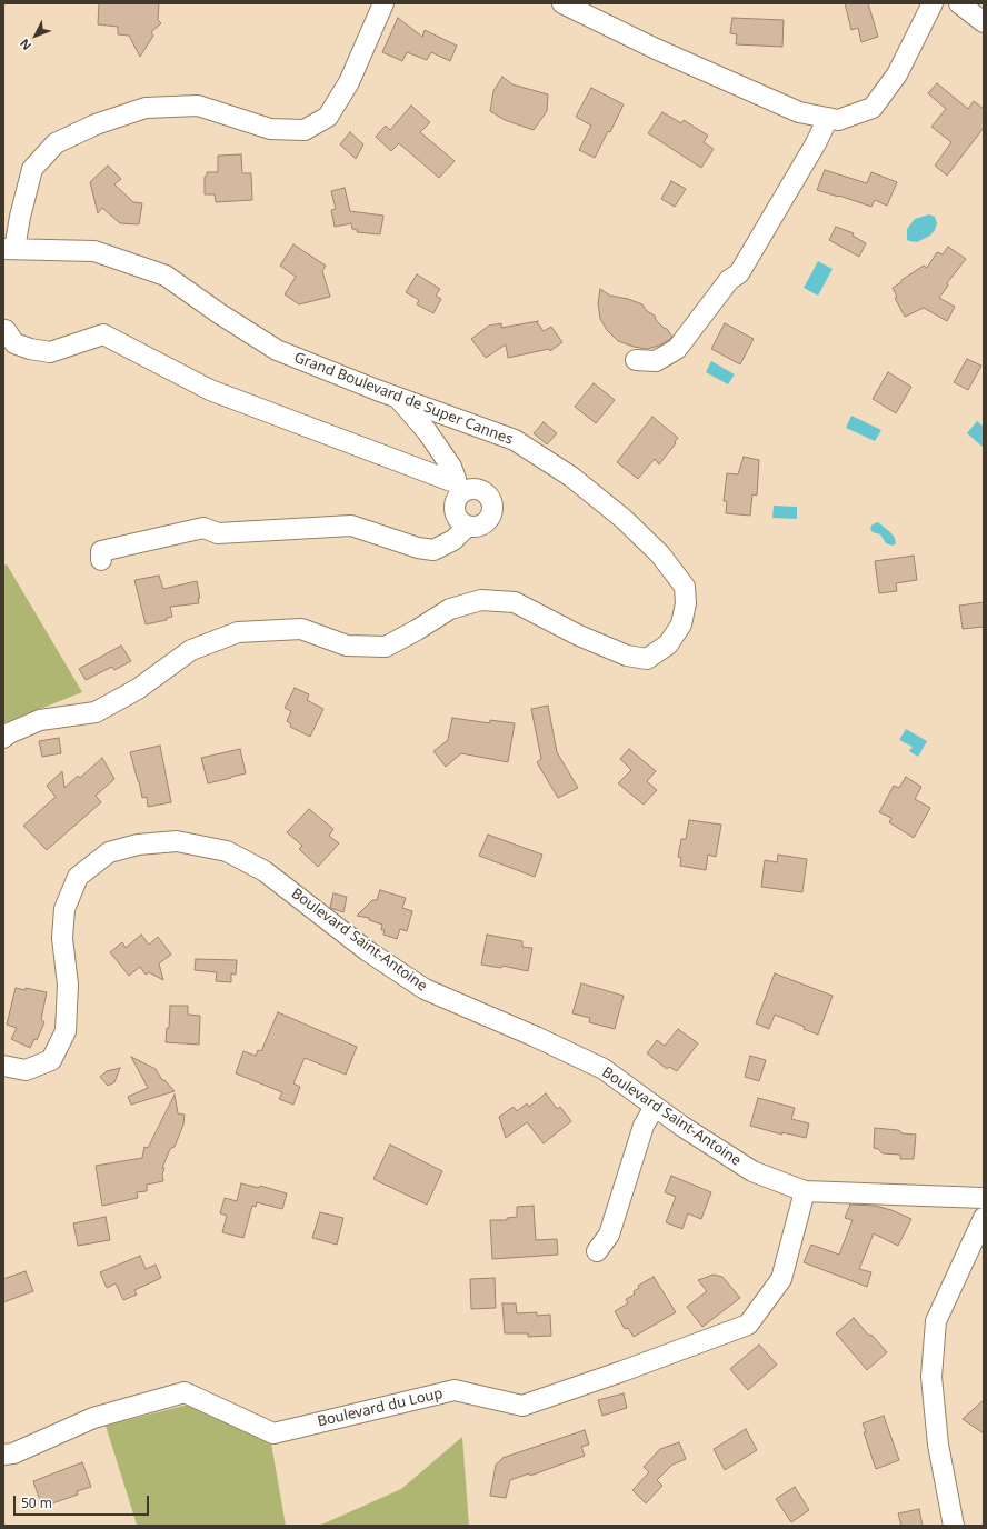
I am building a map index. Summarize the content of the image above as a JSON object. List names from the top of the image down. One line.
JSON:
{"streets":{"street":["Grand Boulevard de Super Cannes","Boulevard Saint-Antoine","Boulevard du Loup"]},"crossings":[["Boulevard Saint-Antoine","Boulevard du Loup"]],"scale_bar":"50 m","north":"bottom left"}
